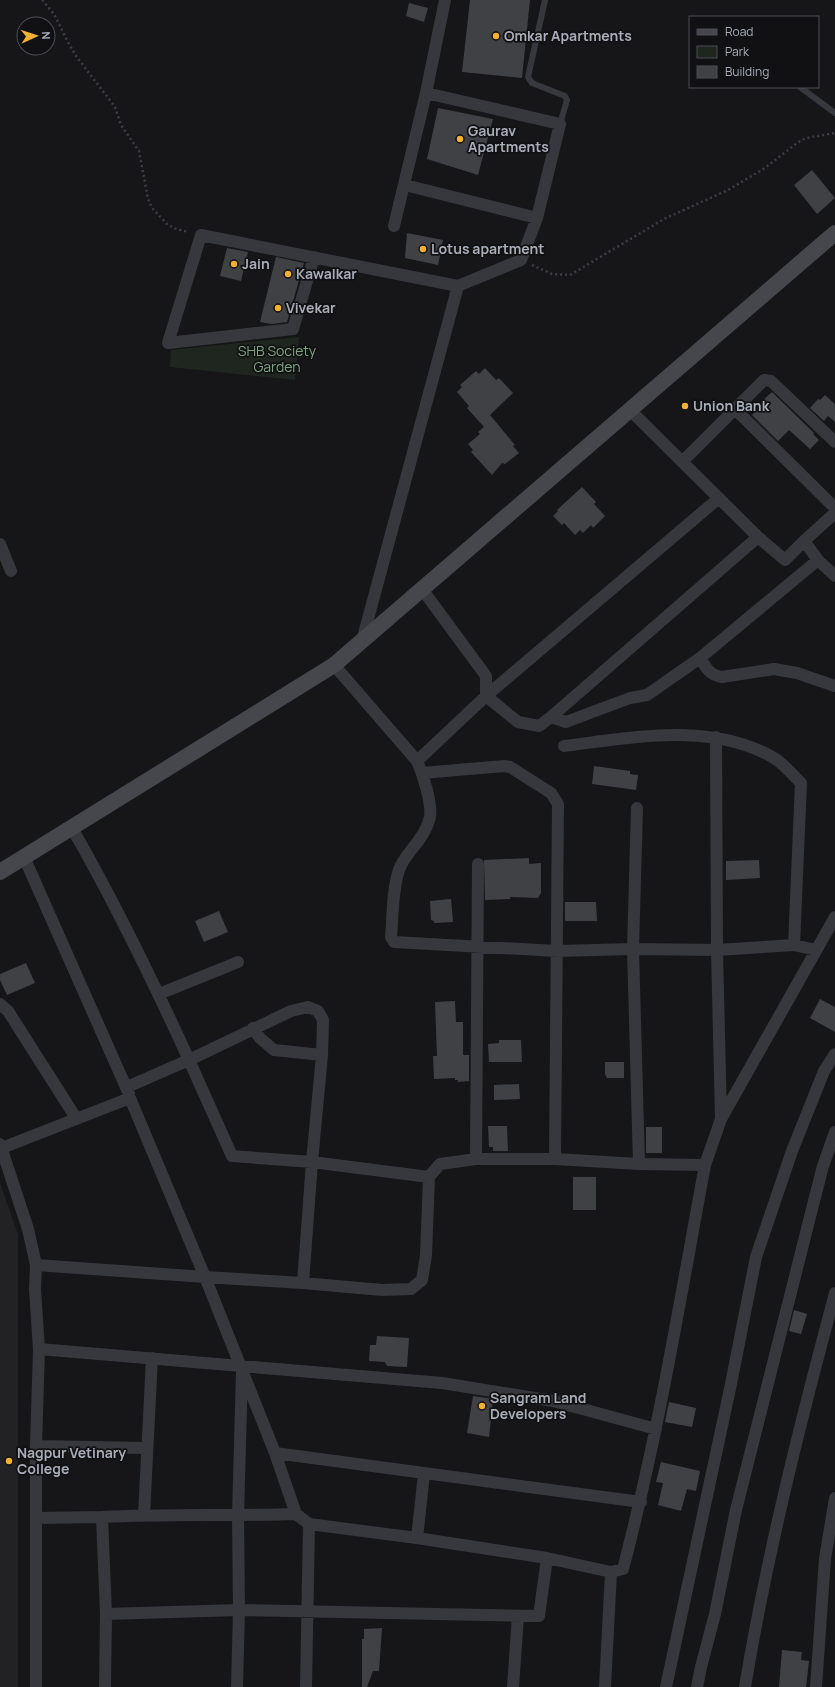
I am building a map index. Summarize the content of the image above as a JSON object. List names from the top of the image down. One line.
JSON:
{"parks":["SHB Society Garden"],"places":["Omkar Apartments","Gaurav Apartments","Lotus apartment","Jain","Kawalkar","Vivekar","Union Bank","Sangram Land Developers","Nagpur Vetinary College"],"legend":["Road","Park","Building"],"north":"right"}
